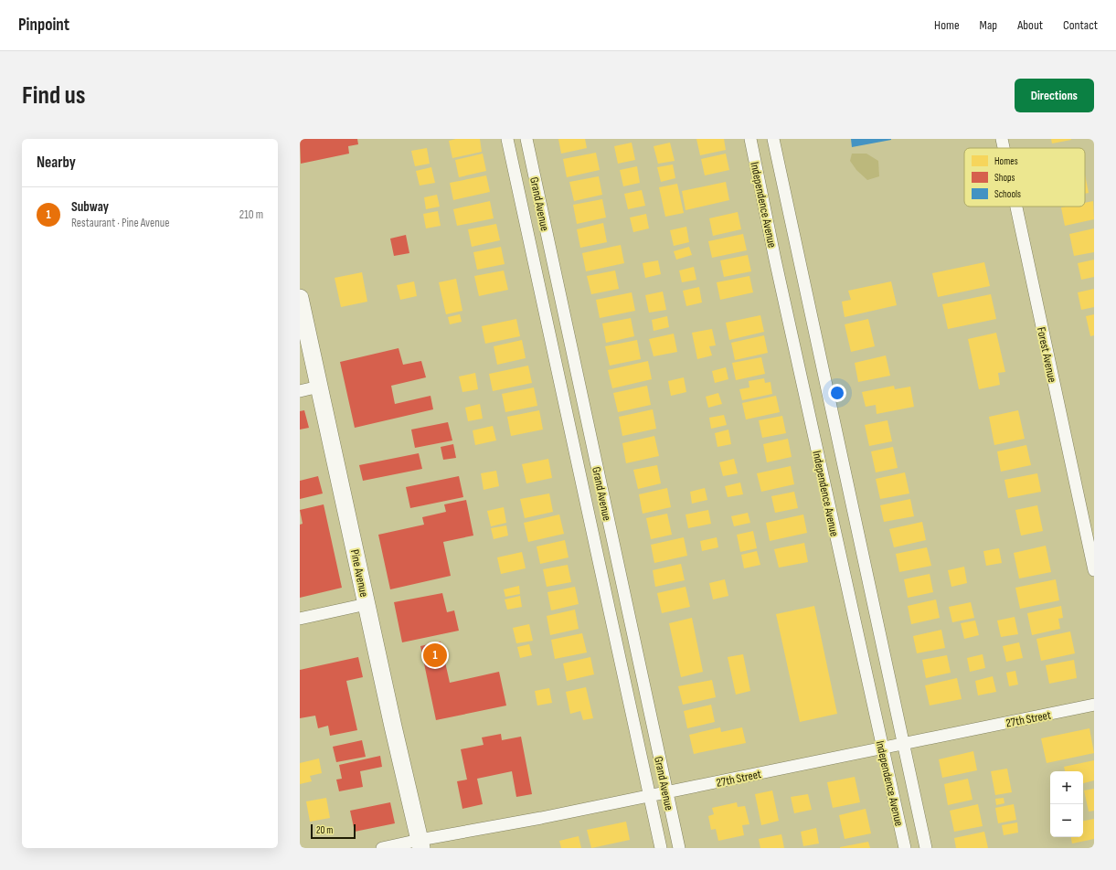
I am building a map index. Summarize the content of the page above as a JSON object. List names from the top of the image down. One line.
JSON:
{"streets":{"main road":["Pine Avenue"],"street":["Grand Avenue","Independence Avenue","Forest Avenue","27th Street"]},"crossings":[["Grand Avenue","27th Street"],["Independence Avenue","27th Street"],["Pine Avenue","27th Street"]],"legend":["Homes","Shops","Schools"],"scale_bar":"20 m","page":{"header":"Pinpoint","nav":["Home","Map","About","Contact"],"buttons":"Directions","title":"Find us","heading":"Nearby","list":[{"mark":"1","name":"Subway","note":"Restaurant · Pine Avenue","value":"210 m"}],"pins":"1","map_buttons":["+","−"],"scale":"20 m"}}
